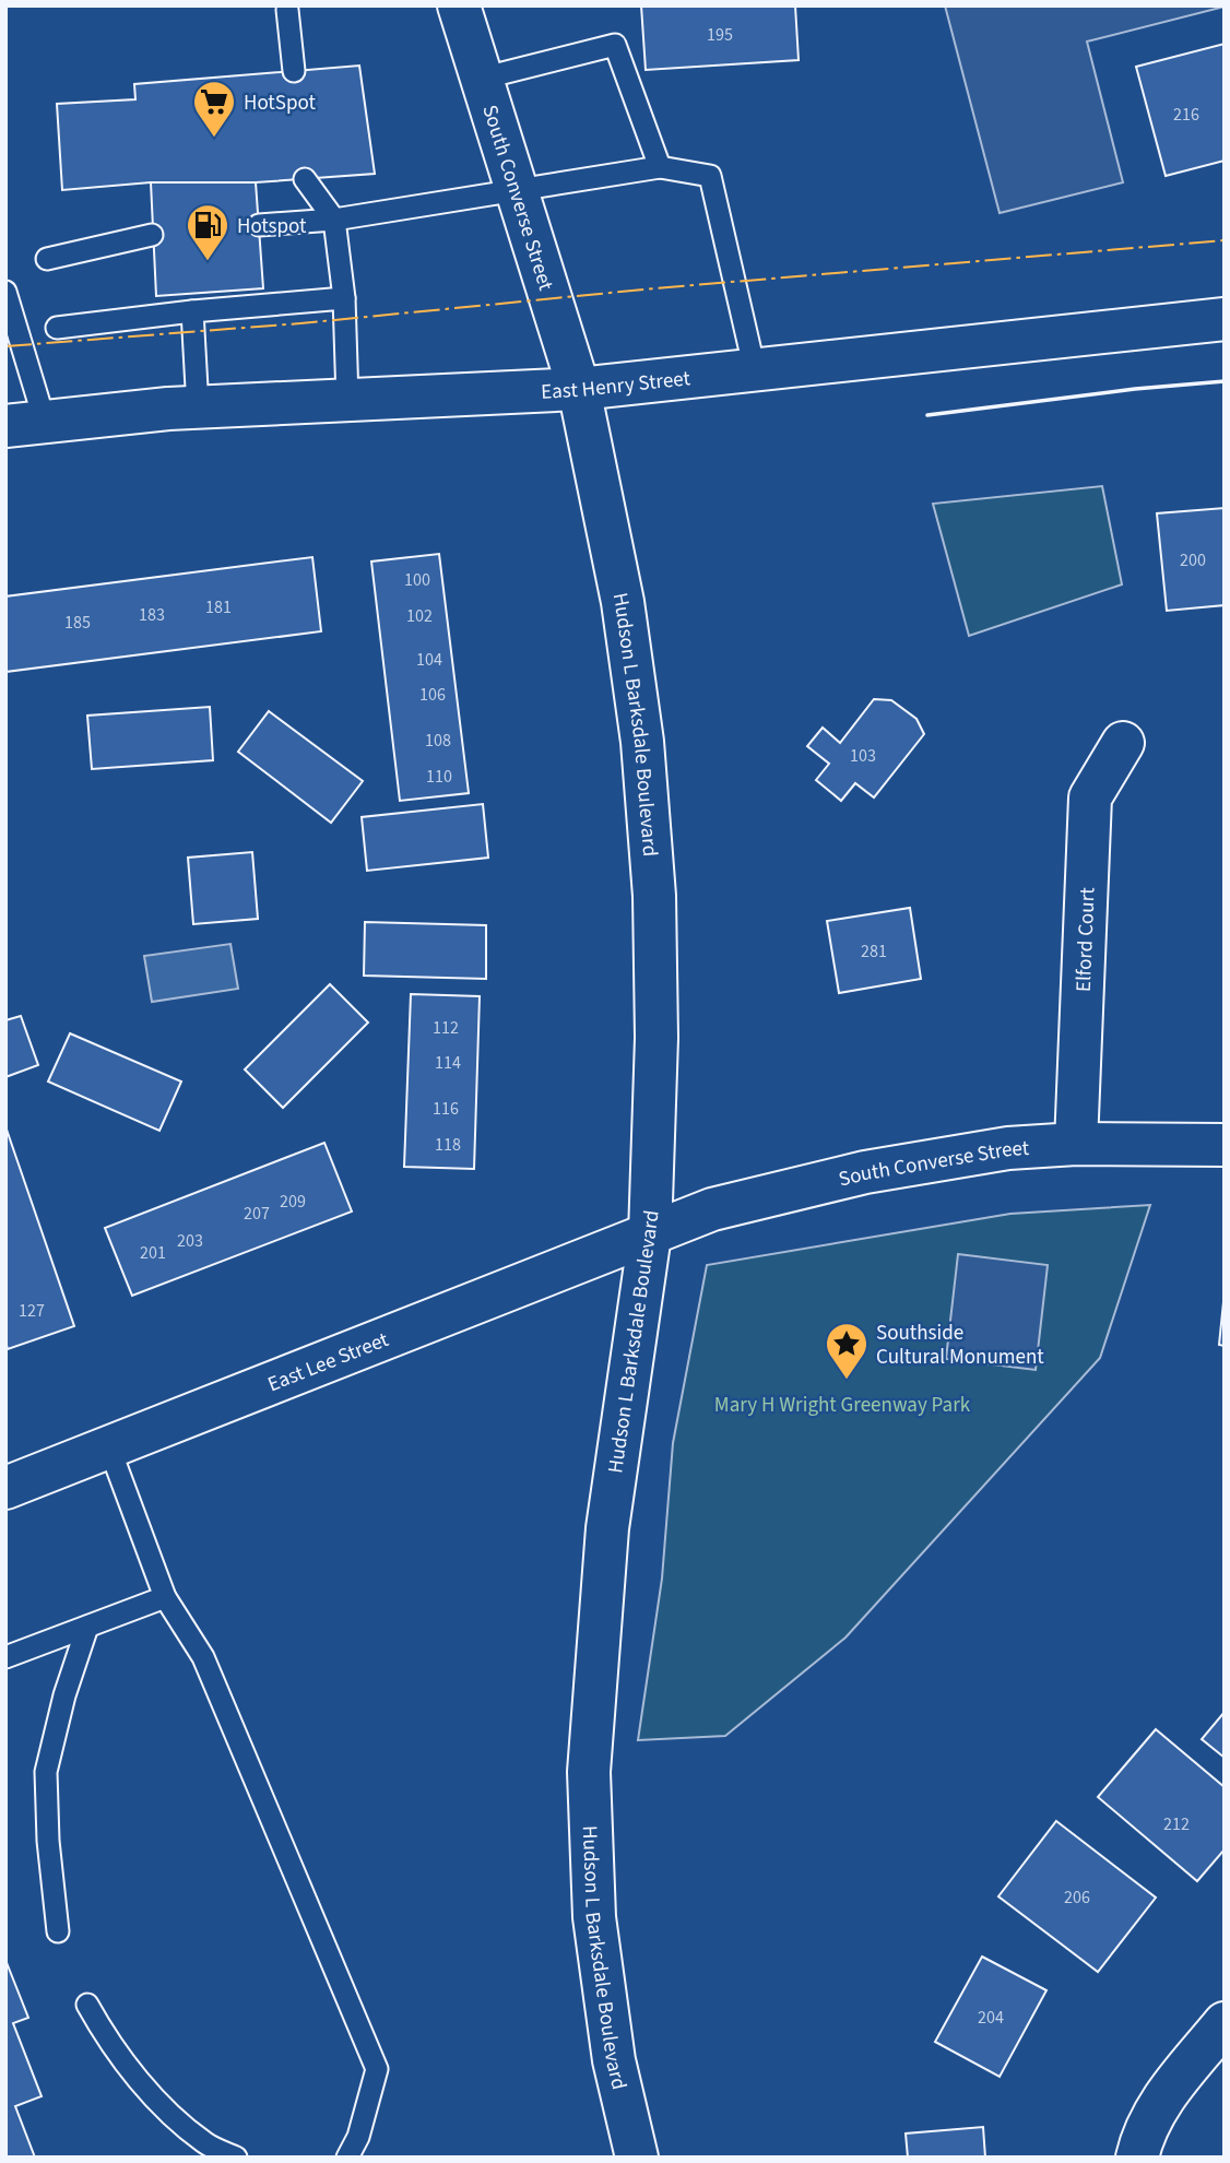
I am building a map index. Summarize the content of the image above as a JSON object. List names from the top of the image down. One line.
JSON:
{"streets":{"street":["South Converse Street","East Henry Street","Hudson L Barksdale Boulevard","Elford Court","East Lee Street"]},"crossings":[["South Converse Street","East Henry Street"],["South Converse Street","Hudson L Barksdale Boulevard"],["South Converse Street","Elford Court"],["South Converse Street","East Lee Street"],["East Henry Street","Hudson L Barksdale Boulevard"],["Hudson L Barksdale Boulevard","East Lee Street"]],"parks":["Mary H Wright Greenway Park"],"places":{"supermarket":["HotSpot"],"fuel station":["Hotspot"],"place":["Southside Cultural Monument"]},"house_numbers":["195","216","200","100","181","183","102","185","104","106","108","103","110","281","112","114","116","118","209","207","203","201","127","212","206","204"]}
